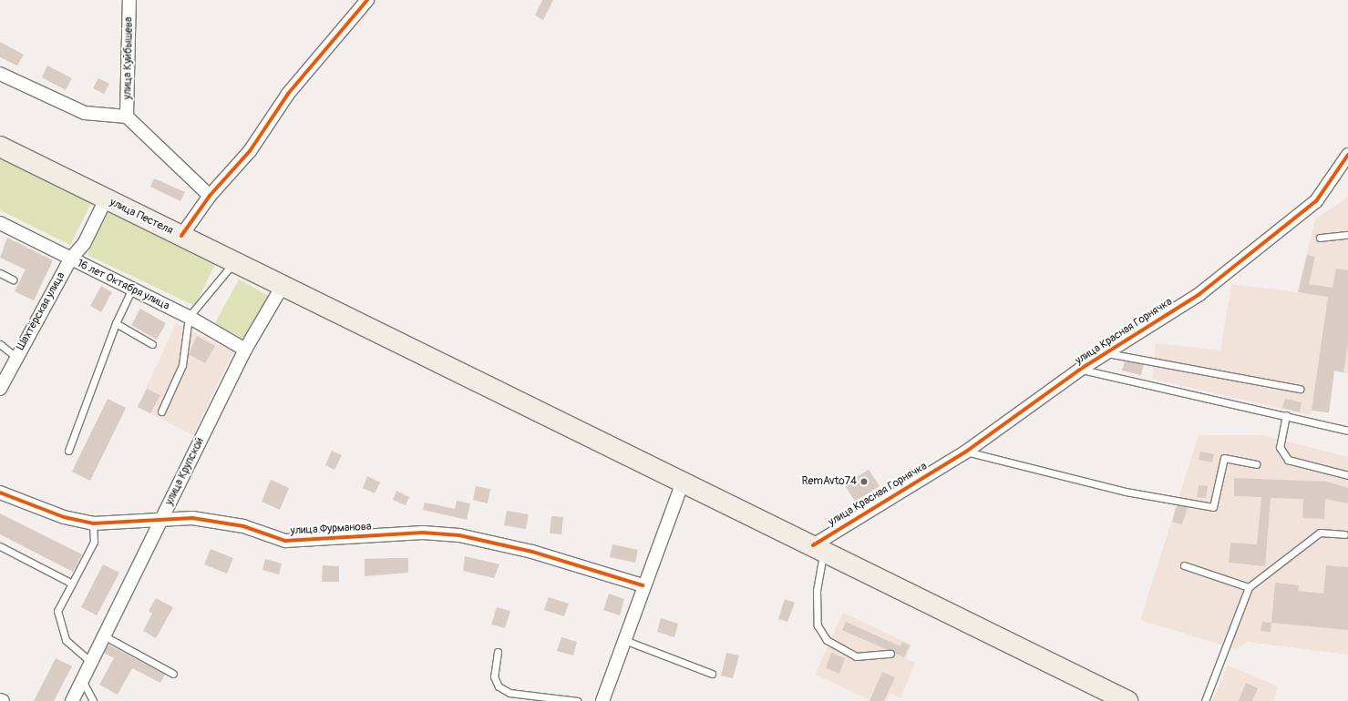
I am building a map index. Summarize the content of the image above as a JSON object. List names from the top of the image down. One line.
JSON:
{"streets":{"main road":["улица Пестеля"],"street":["улица Куйбышева","16 лет Октября улица","Шахтёрская улица","улица Красная Горнячка","улица Крупской","улица Фурманова"]},"crossings":[["улица Пестеля","Шахтёрская улица"],["улица Пестеля","улица Красная Горнячка"],["улица Пестеля","улица Крупской"],["16 лет Октября улица","Шахтёрская улица"],["16 лет Октября улица","улица Крупской"],["улица Крупской","улица Фурманова"]],"places":["RemAvto74"]}
